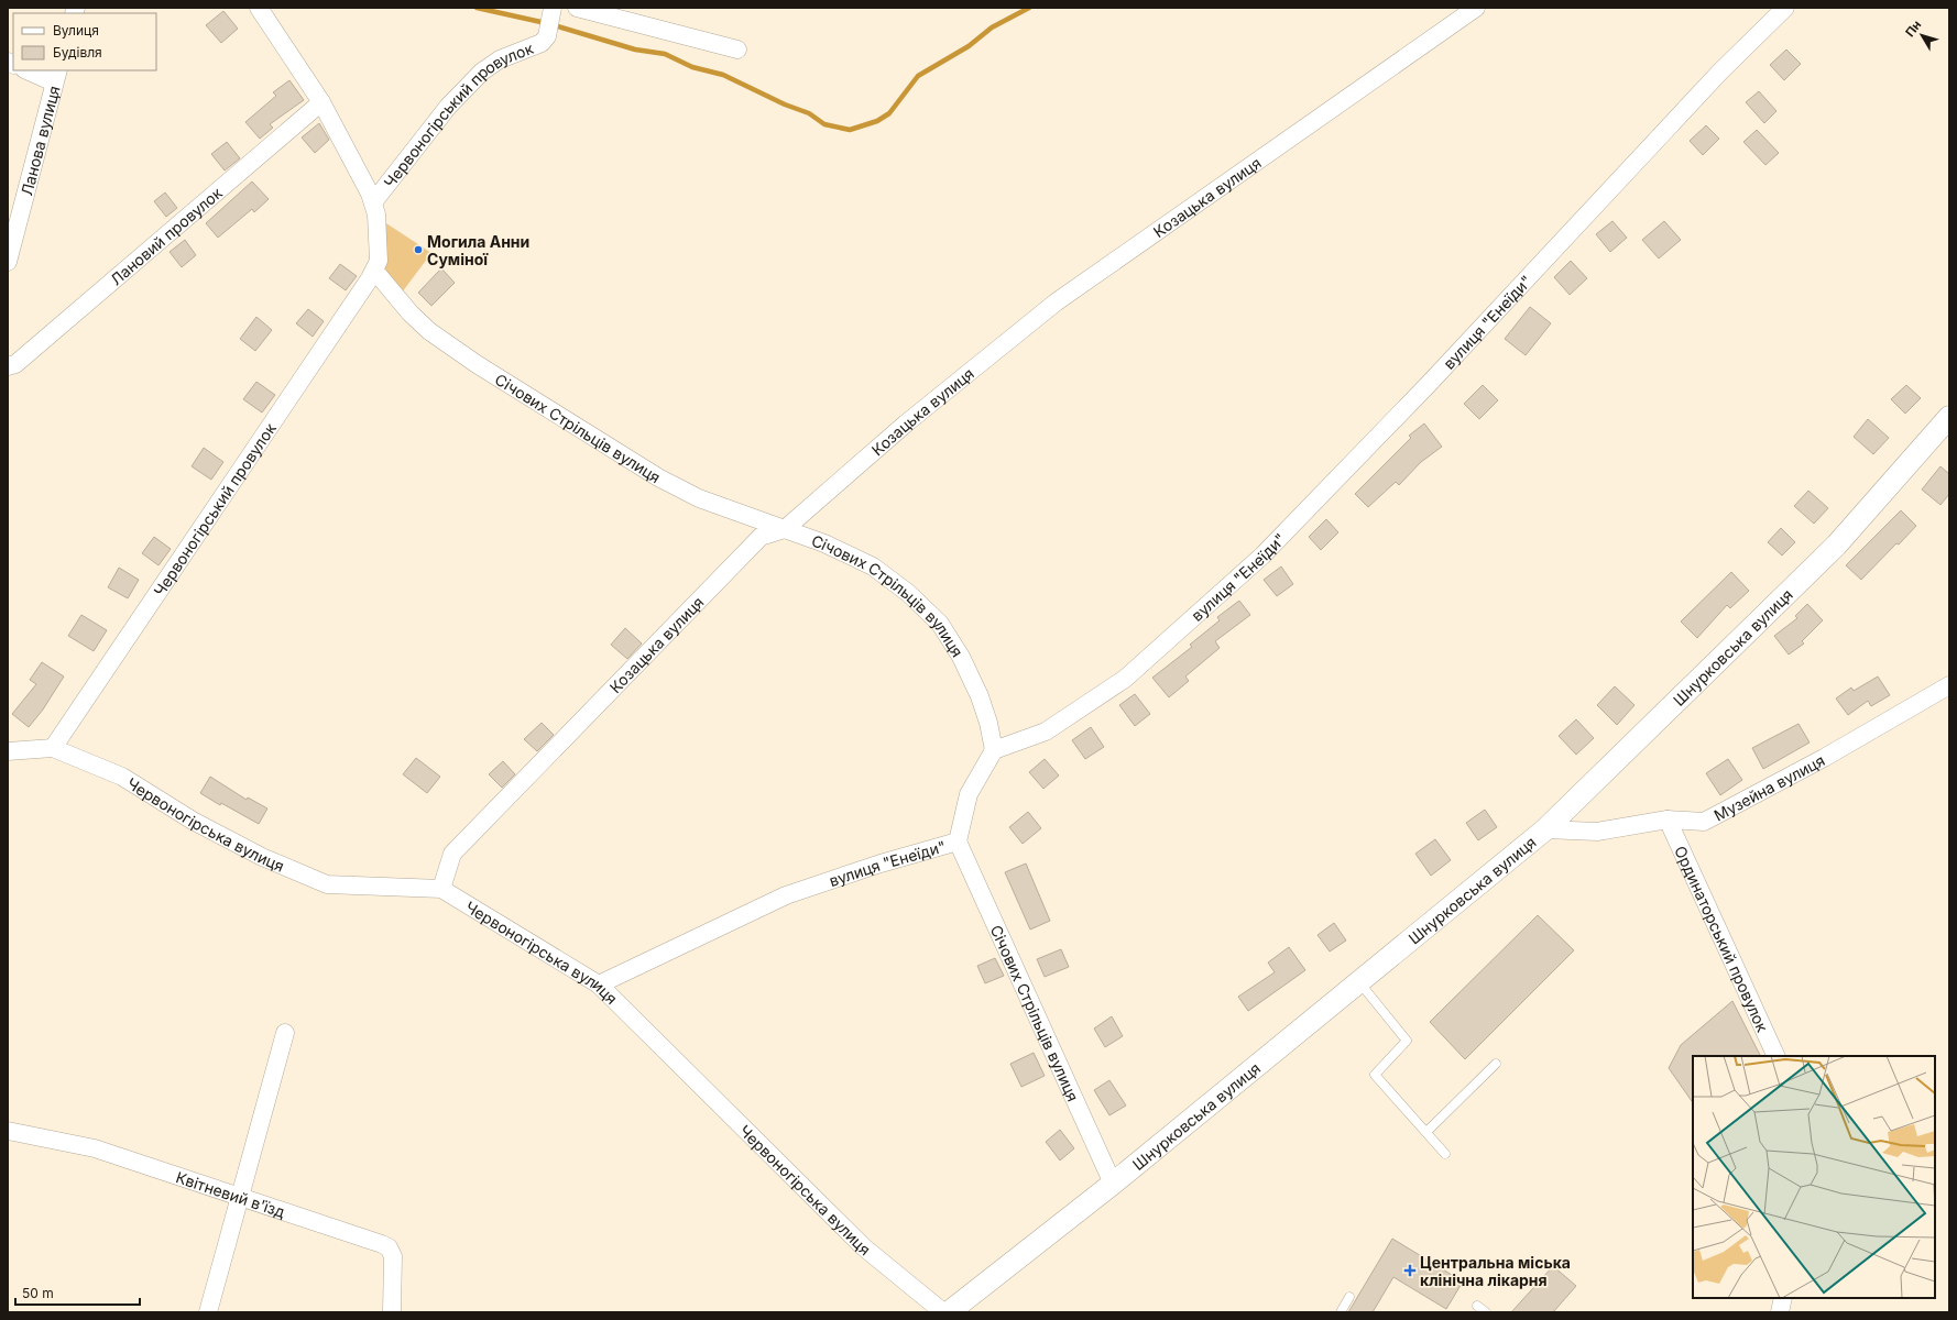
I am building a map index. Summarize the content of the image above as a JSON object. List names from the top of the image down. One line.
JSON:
{"streets":{"street":["Червоногірський провулок","Ланова вулиця","Козацька вулиця","Лановий провулок","вулиця \"Енеїди\"","Січових Стрільців вулиця","Шнурковська вулиця","Музейна вулиця","Червоногірська вулиця","Ординаторський провулок","Квітневий в'їзд"]},"crossings":[["Червоногірський провулок","Січових Стрільців вулиця"],["Червоногірський провулок","Червоногірська вулиця"],["Козацька вулиця","Січових Стрільців вулиця"],["Козацька вулиця","Червоногірська вулиця"],["вулиця \"Енеїди\"","Січових Стрільців вулиця"],["вулиця \"Енеїди\"","Червоногірська вулиця"],["Січових Стрільців вулиця","Шнурковська вулиця"],["Шнурковська вулиця","Музейна вулиця"],["Музейна вулиця","Ординаторський провулок"]],"places":{"other":["Могила Анни Суміної"],"health":["Центральна міська клінічна лікарня"]},"legend":["Вулиця","Будівля"],"scale_bar":"50 m","north":"top left"}
